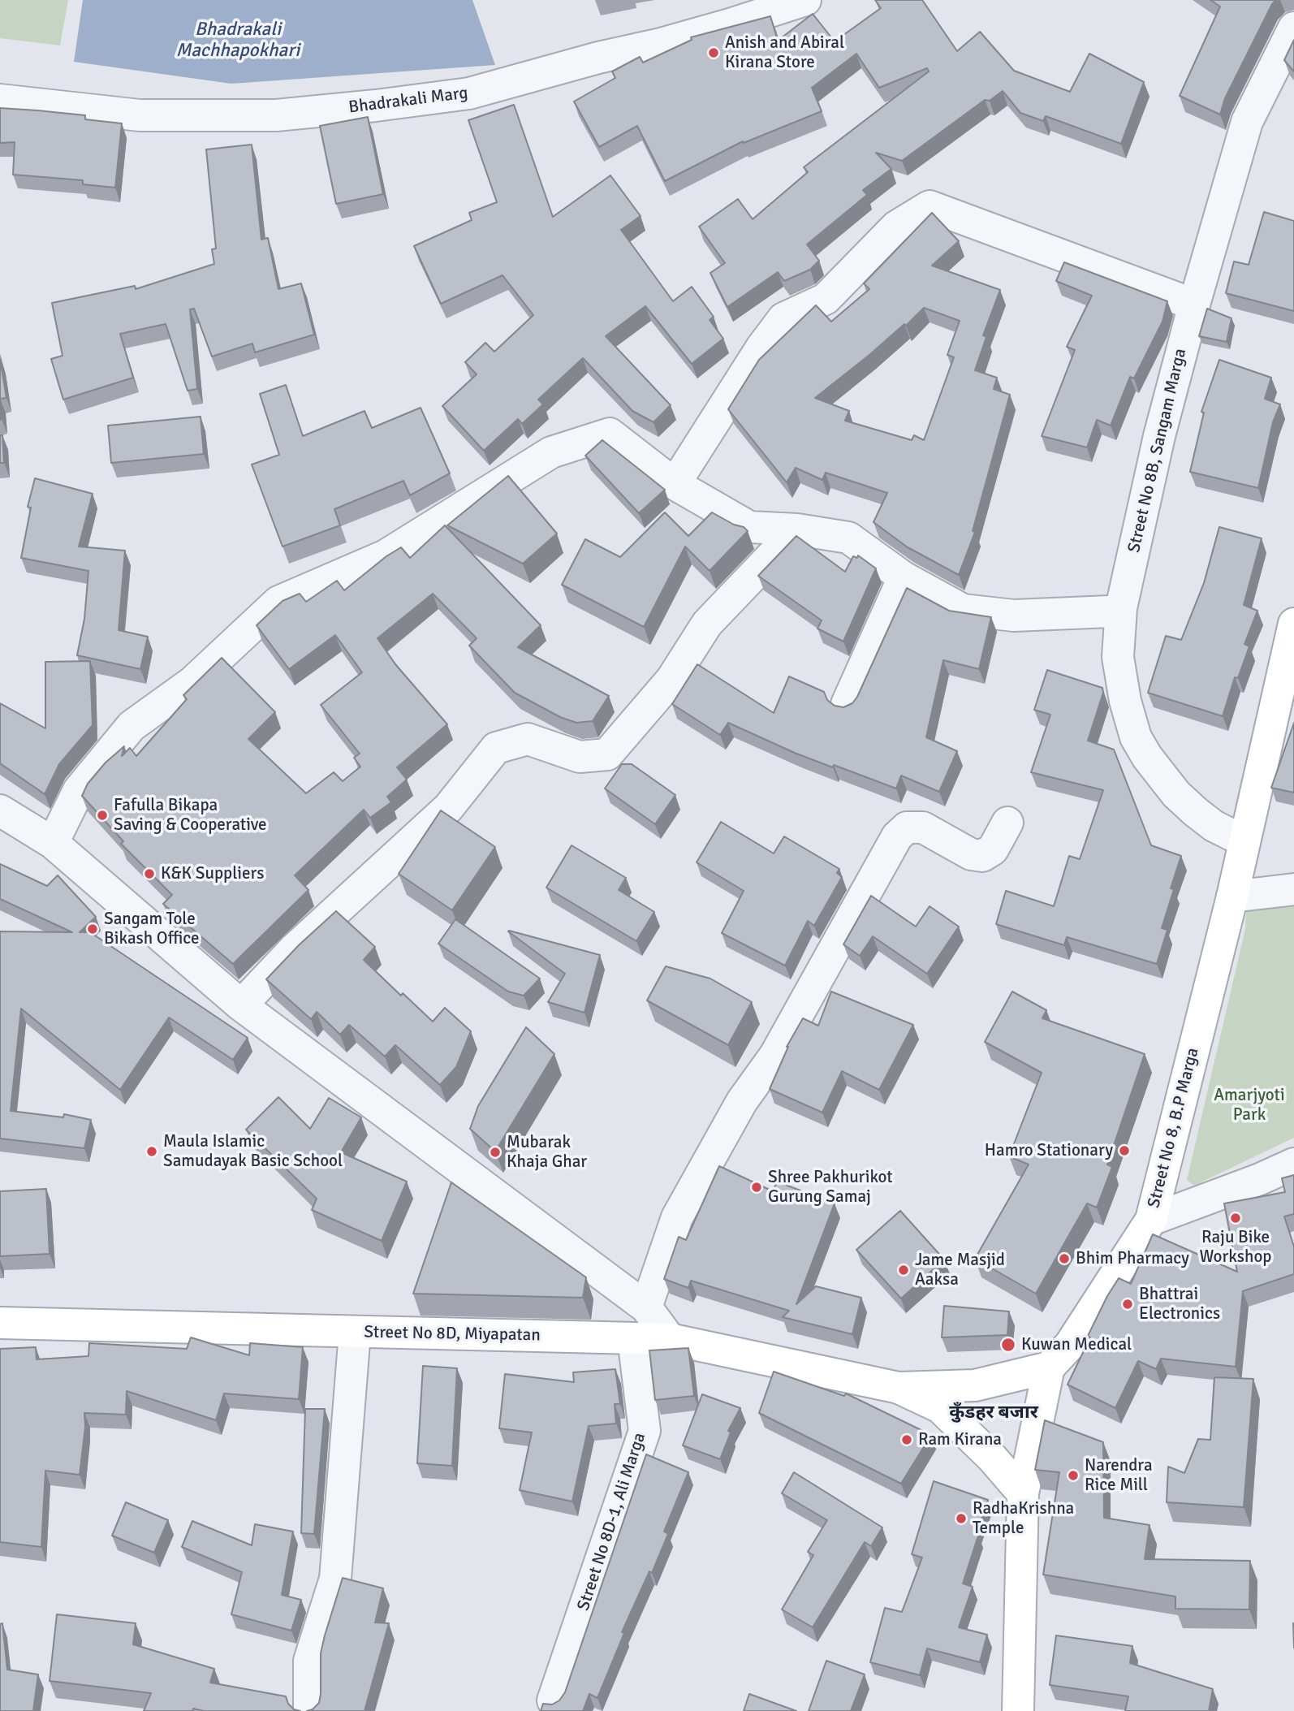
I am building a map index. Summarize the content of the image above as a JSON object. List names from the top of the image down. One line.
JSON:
{"streets":{"main road":["Street No 8, B.P Marga","Street No 8D, Miyapatan"],"street":["Bhadrakali Marg","Street No 8B, Sangam Marga","Street No 8D-1, Ali Marga"]},"crossings":[["Street No 8B, Sangam Marga","Street No 8, B.P Marga"],["Street No 8, B.P Marga","Street No 8D, Miyapatan"],["Street No 8D, Miyapatan","Street No 8D-1, Ali Marga"]],"districts":["कुँडहर बजार"],"water":["Bhadrakali Machhapokhari"],"parks":["Amarjyoti Park"],"places":["Anish and Abiral Kirana Store","Fafulla Bikapa Saving & Cooperative","K&K Suppliers","Sangam Tole Bikash Office","Hamro Stationary","Maula Islamic Samudayak Basic School","Mubarak Khaja Ghar","Shree Pakhurikot Gurung Samaj","Raju Bike Workshop","Bhim Pharmacy","Jame Masjid Aaksa","Bhattrai Electronics","Kuwan Medical","Ram Kirana","Narendra Rice Mill","RadhaKrishna Temple"]}
